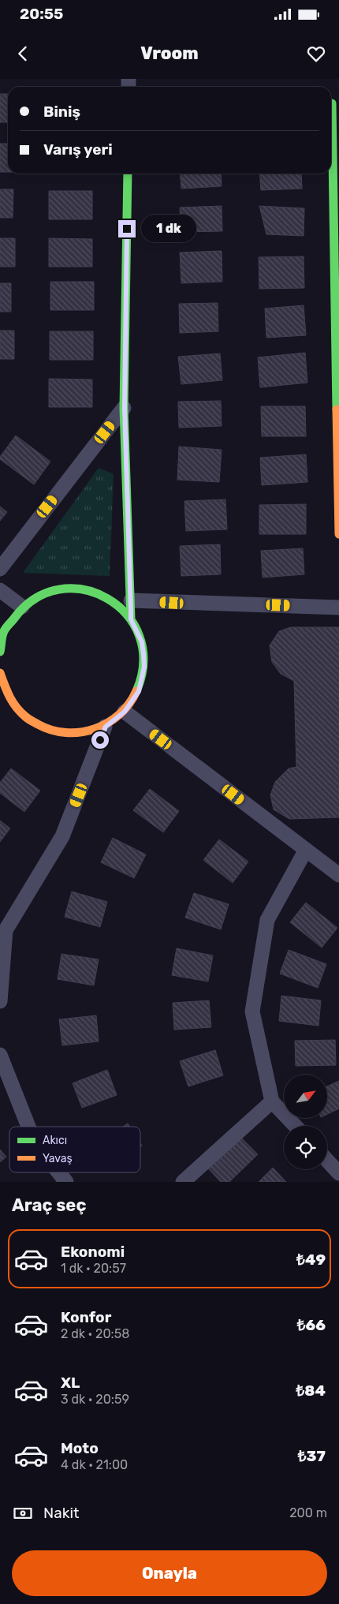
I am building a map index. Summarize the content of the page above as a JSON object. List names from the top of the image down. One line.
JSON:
{"legend":["Akıcı","Yavaş"],"north":"top right","page":{"status":"20:55","header":"Vroom","banner":["Biniş","Varış yeri"],"bubble":"1 dk","heading":"Araç seç","list":[{"name":"Ekonomi","note":"1 dk · 20:57","value":"₺49"},{"name":"Konfor","note":"2 dk · 20:58","value":"₺66"},{"name":"XL","note":"3 dk · 20:59","value":"₺84"},{"name":"Moto","note":"4 dk · 21:00","value":"₺37"}],"pay":["Nakit","200 m"],"buttons":"Onayla"}}
